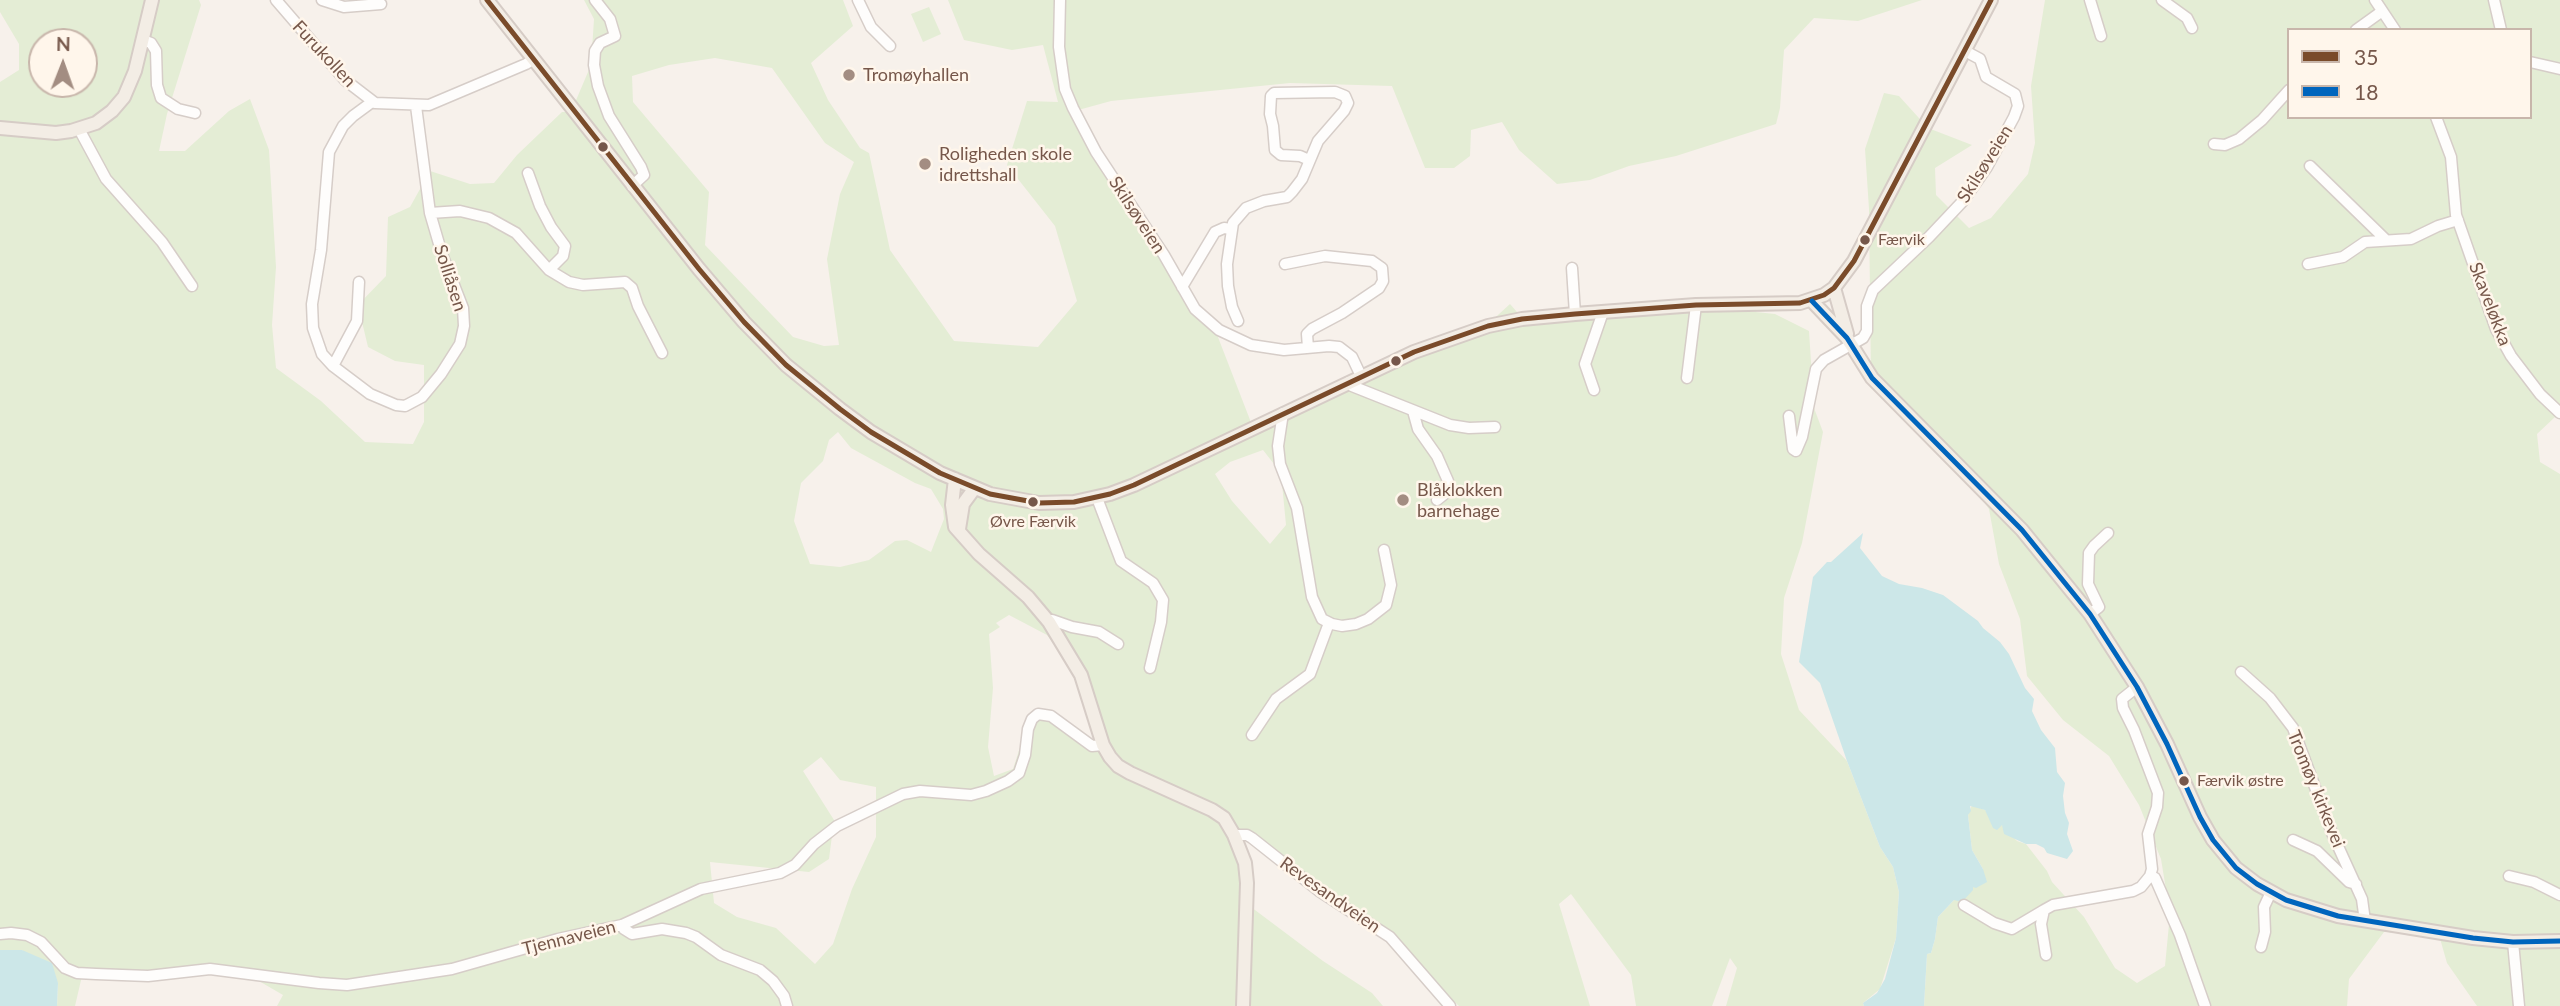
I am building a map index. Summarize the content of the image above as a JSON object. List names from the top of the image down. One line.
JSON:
{"streets":{"main road":["Revesandveien"],"street":["Furukollen","Skilsøveien","Solliåsen","Skaveløkka","Tromøy kirkevei","Tjennaveien"]},"crossings":[["Furukollen","Solliåsen"],["Revesandveien","Tjennaveien"]],"places":["Tromøyhallen","Roligheden skole idrettshall","Færvik","Blåklokken barnehage","Øvre Færvik","Færvik østre"],"lines":["transit line 35","transit line 18"],"legend":["35","18"],"north":"top"}
